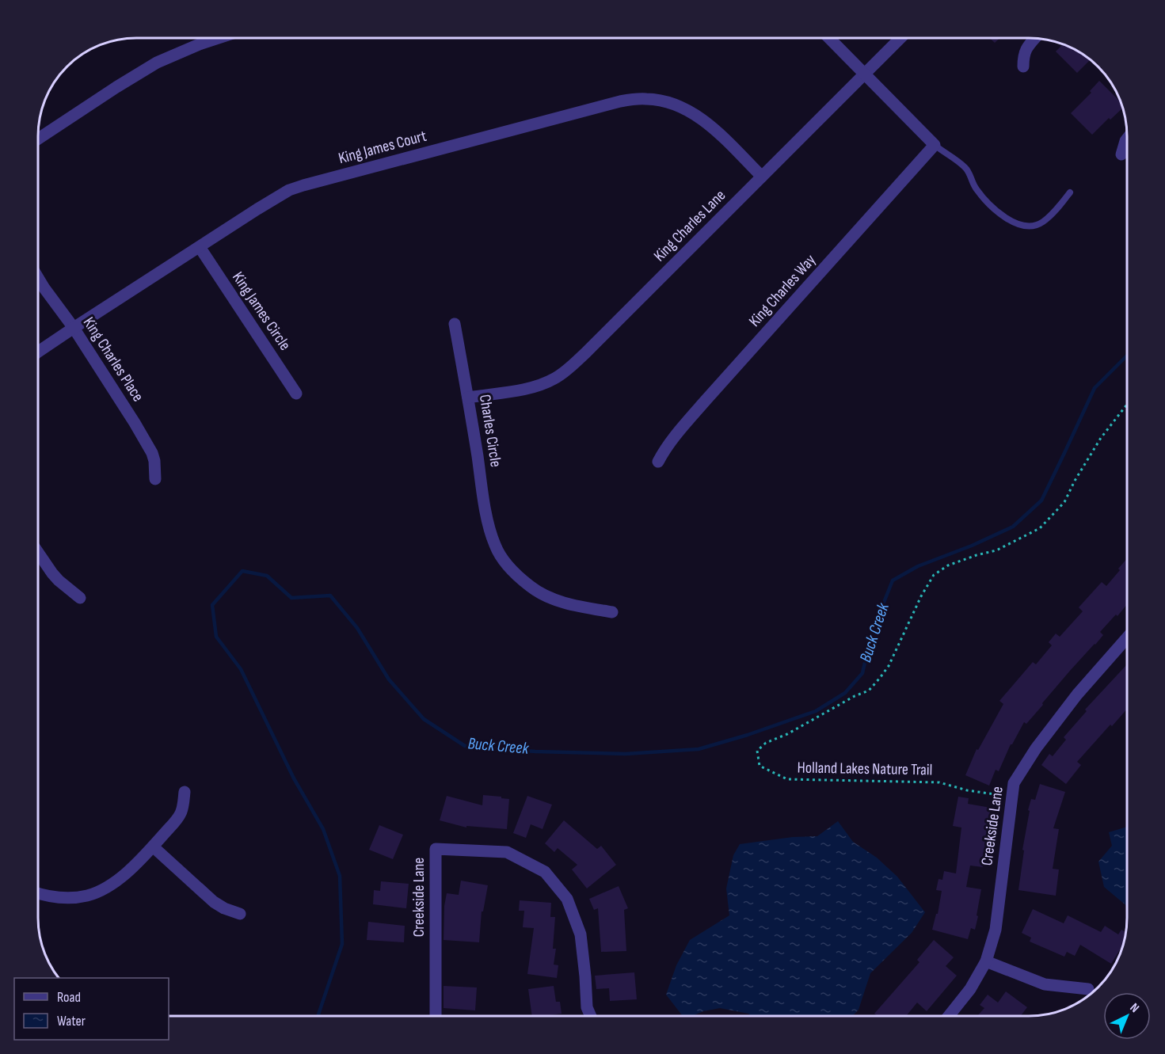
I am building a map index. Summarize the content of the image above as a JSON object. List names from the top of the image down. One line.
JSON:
{"streets":{"street":["King James Court","King Charles Lane","King Charles Way","King James Circle","King Charles Place","Charles Circle","Creekside Lane"],"path":["Holland Lakes Nature Trail"]},"crossings":[["King James Court","King Charles Lane"],["King James Court","King James Circle"],["King James Court","King Charles Place"],["King Charles Lane","Charles Circle"],["Holland Lakes Nature Trail","Creekside Lane"]],"water":["Buck Creek"],"legend":["Road","Water"],"north":"top right"}
